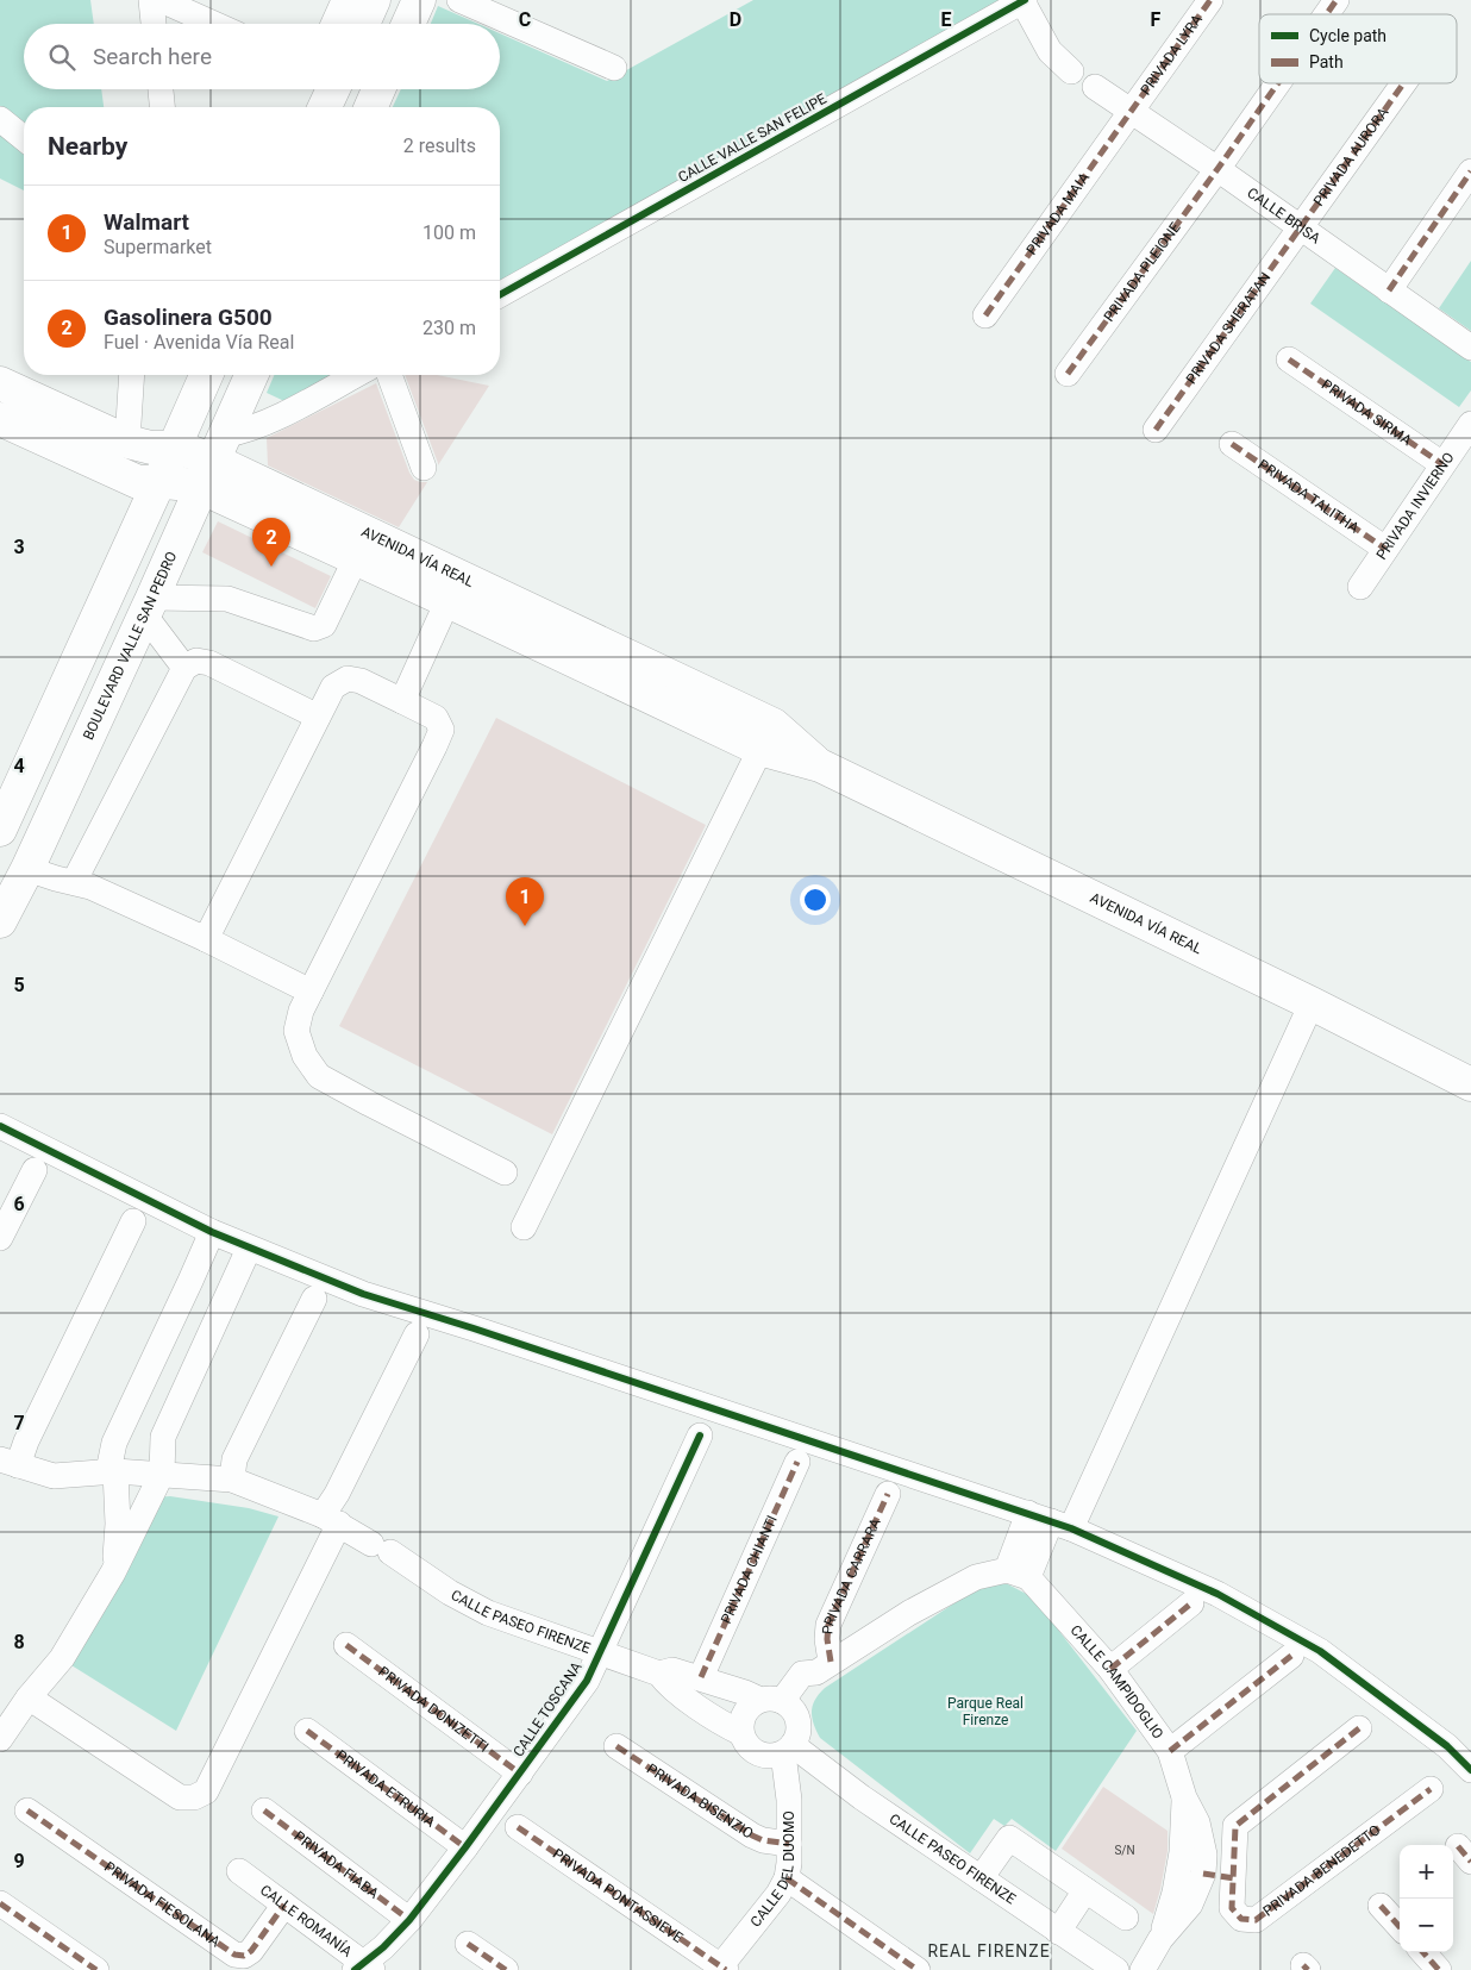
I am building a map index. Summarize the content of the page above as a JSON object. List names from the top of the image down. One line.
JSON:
{"streets":{"main road":["AVENIDA VÍA REAL","BOULEVARD VALLE SAN PEDRO"],"street":["PRIVADA LYRA","CALLE VALLE SAN FELIPE","PRIVADA AURORA","PRIVADA MAIA","CALLE BRISA","PRIVADA PLEIONE","PRIVADA SHERATAN","PRIVADA SIRMA","PRIVADA TALITHA","PRIVADA INVIERNO","PRIVADA CHIANTI","PRIVADA CARRARA","CALLE PASEO FIRENZE","CALLE CAMPIDOGLIO","PRIVADA DONIZETTI","CALLE TOSCANA","PRIVADA ETRURIA","PRIVADA BISENZIO","PRIVADA FIABA","CALLE DEL DUOMO","PRIVADA BENEDETTO","PRIVADA PONTASSIEVE","PRIVADA FIESOLANA","CALLE ROMANÍA"]},"crossings":[["PRIVADA LYRA","PRIVADA MAIA"],["PRIVADA LYRA","CALLE BRISA"],["PRIVADA AURORA","CALLE BRISA"],["PRIVADA AURORA","PRIVADA SHERATAN"],["PRIVADA MAIA","CALLE BRISA"],["CALLE BRISA","PRIVADA PLEIONE"],["CALLE BRISA","PRIVADA SHERATAN"],["PRIVADA SIRMA","PRIVADA INVIERNO"],["PRIVADA TALITHA","PRIVADA INVIERNO"],["AVENIDA VÍA REAL","BOULEVARD VALLE SAN PEDRO"],["PRIVADA CHIANTI","CALLE PASEO FIRENZE"],["CALLE PASEO FIRENZE","CALLE TOSCANA"],["CALLE PASEO FIRENZE","CALLE DEL DUOMO"],["PRIVADA DONIZETTI","CALLE TOSCANA"],["CALLE TOSCANA","PRIVADA ETRURIA"],["CALLE TOSCANA","PRIVADA FIABA"],["CALLE TOSCANA","CALLE ROMANÍA"],["PRIVADA BISENZIO","CALLE DEL DUOMO"],["CALLE DEL DUOMO","PRIVADA PONTASSIEVE"],["PRIVADA FIESOLANA","CALLE ROMANÍA"]],"districts":["REAL FIRENZE"],"parks":["Parque Real Firenze"],"house_numbers":["S/N"],"legend":["Cycle path","Path"],"page":{"search":"Search here","heading":["Nearby","2 results"],"list":[{"mark":"1","name":"Walmart","note":"Supermarket","value":"100 m"},{"mark":"2","name":"Gasolinera G500","note":"Fuel · Avenida Vía Real","value":"230 m"}],"pins":["2","1"],"map_buttons":["+","−"]},"grid":{"columns":["C","D","E","F"],"rows":["3","4","5","6","7","8","9"]}}
